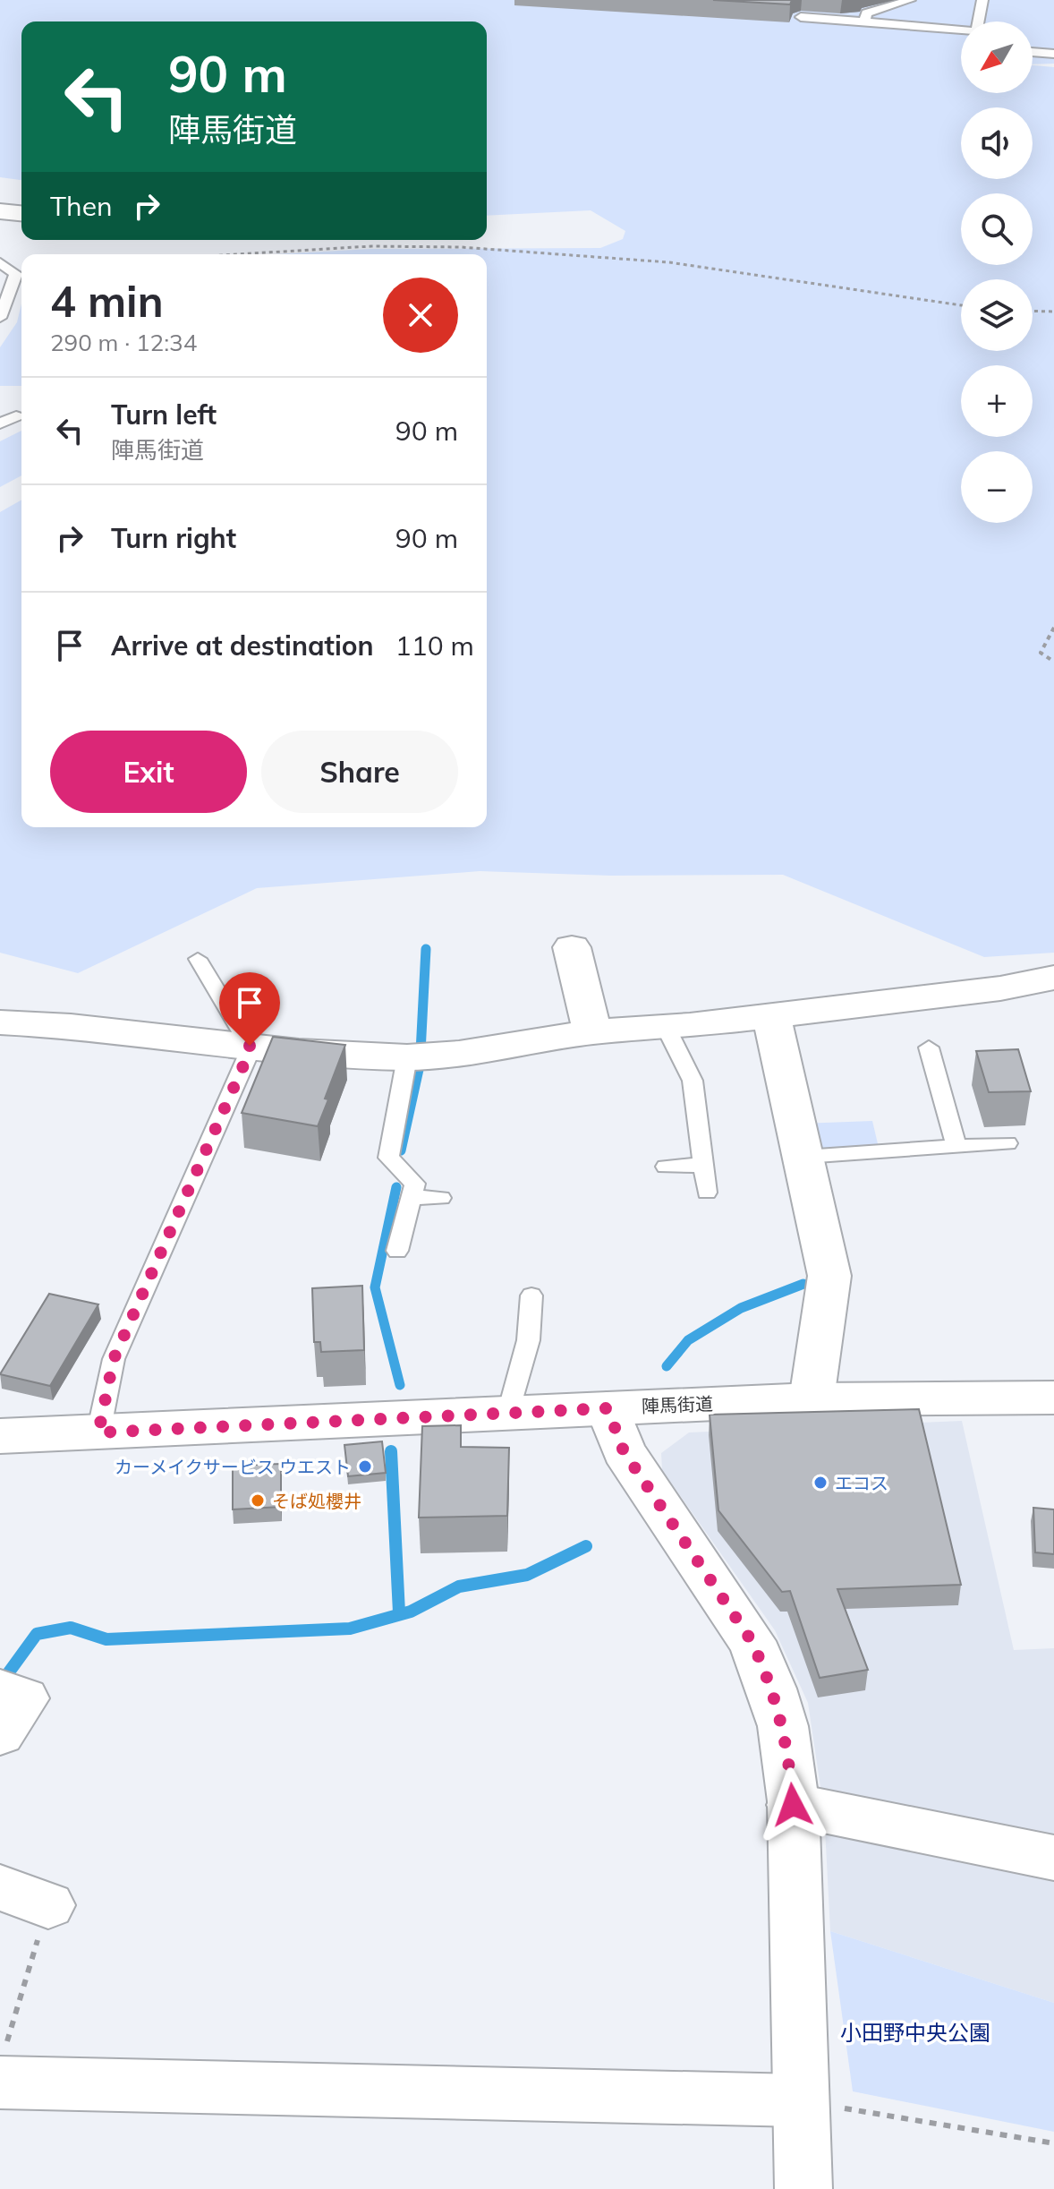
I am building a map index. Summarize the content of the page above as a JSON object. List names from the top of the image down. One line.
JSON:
{"streets":{"street":["陣馬街道"]},"parks":["小田野中央公園"],"places":["カーメイクサービス ウエスト","エコス","そば処櫻井"],"north":"bottom left","page":{"map_buttons":["+","−"],"turn":["90 m","陣馬街道"],"then":"Then","heading":["4 min","290 m · 12:34"],"list":[{"name":"Turn left","note":"陣馬街道","value":"90 m"},{"name":"Turn right","value":"90 m"},{"name":"Arrive at destination","value":"110 m"}],"buttons":["Exit","Share"]}}
